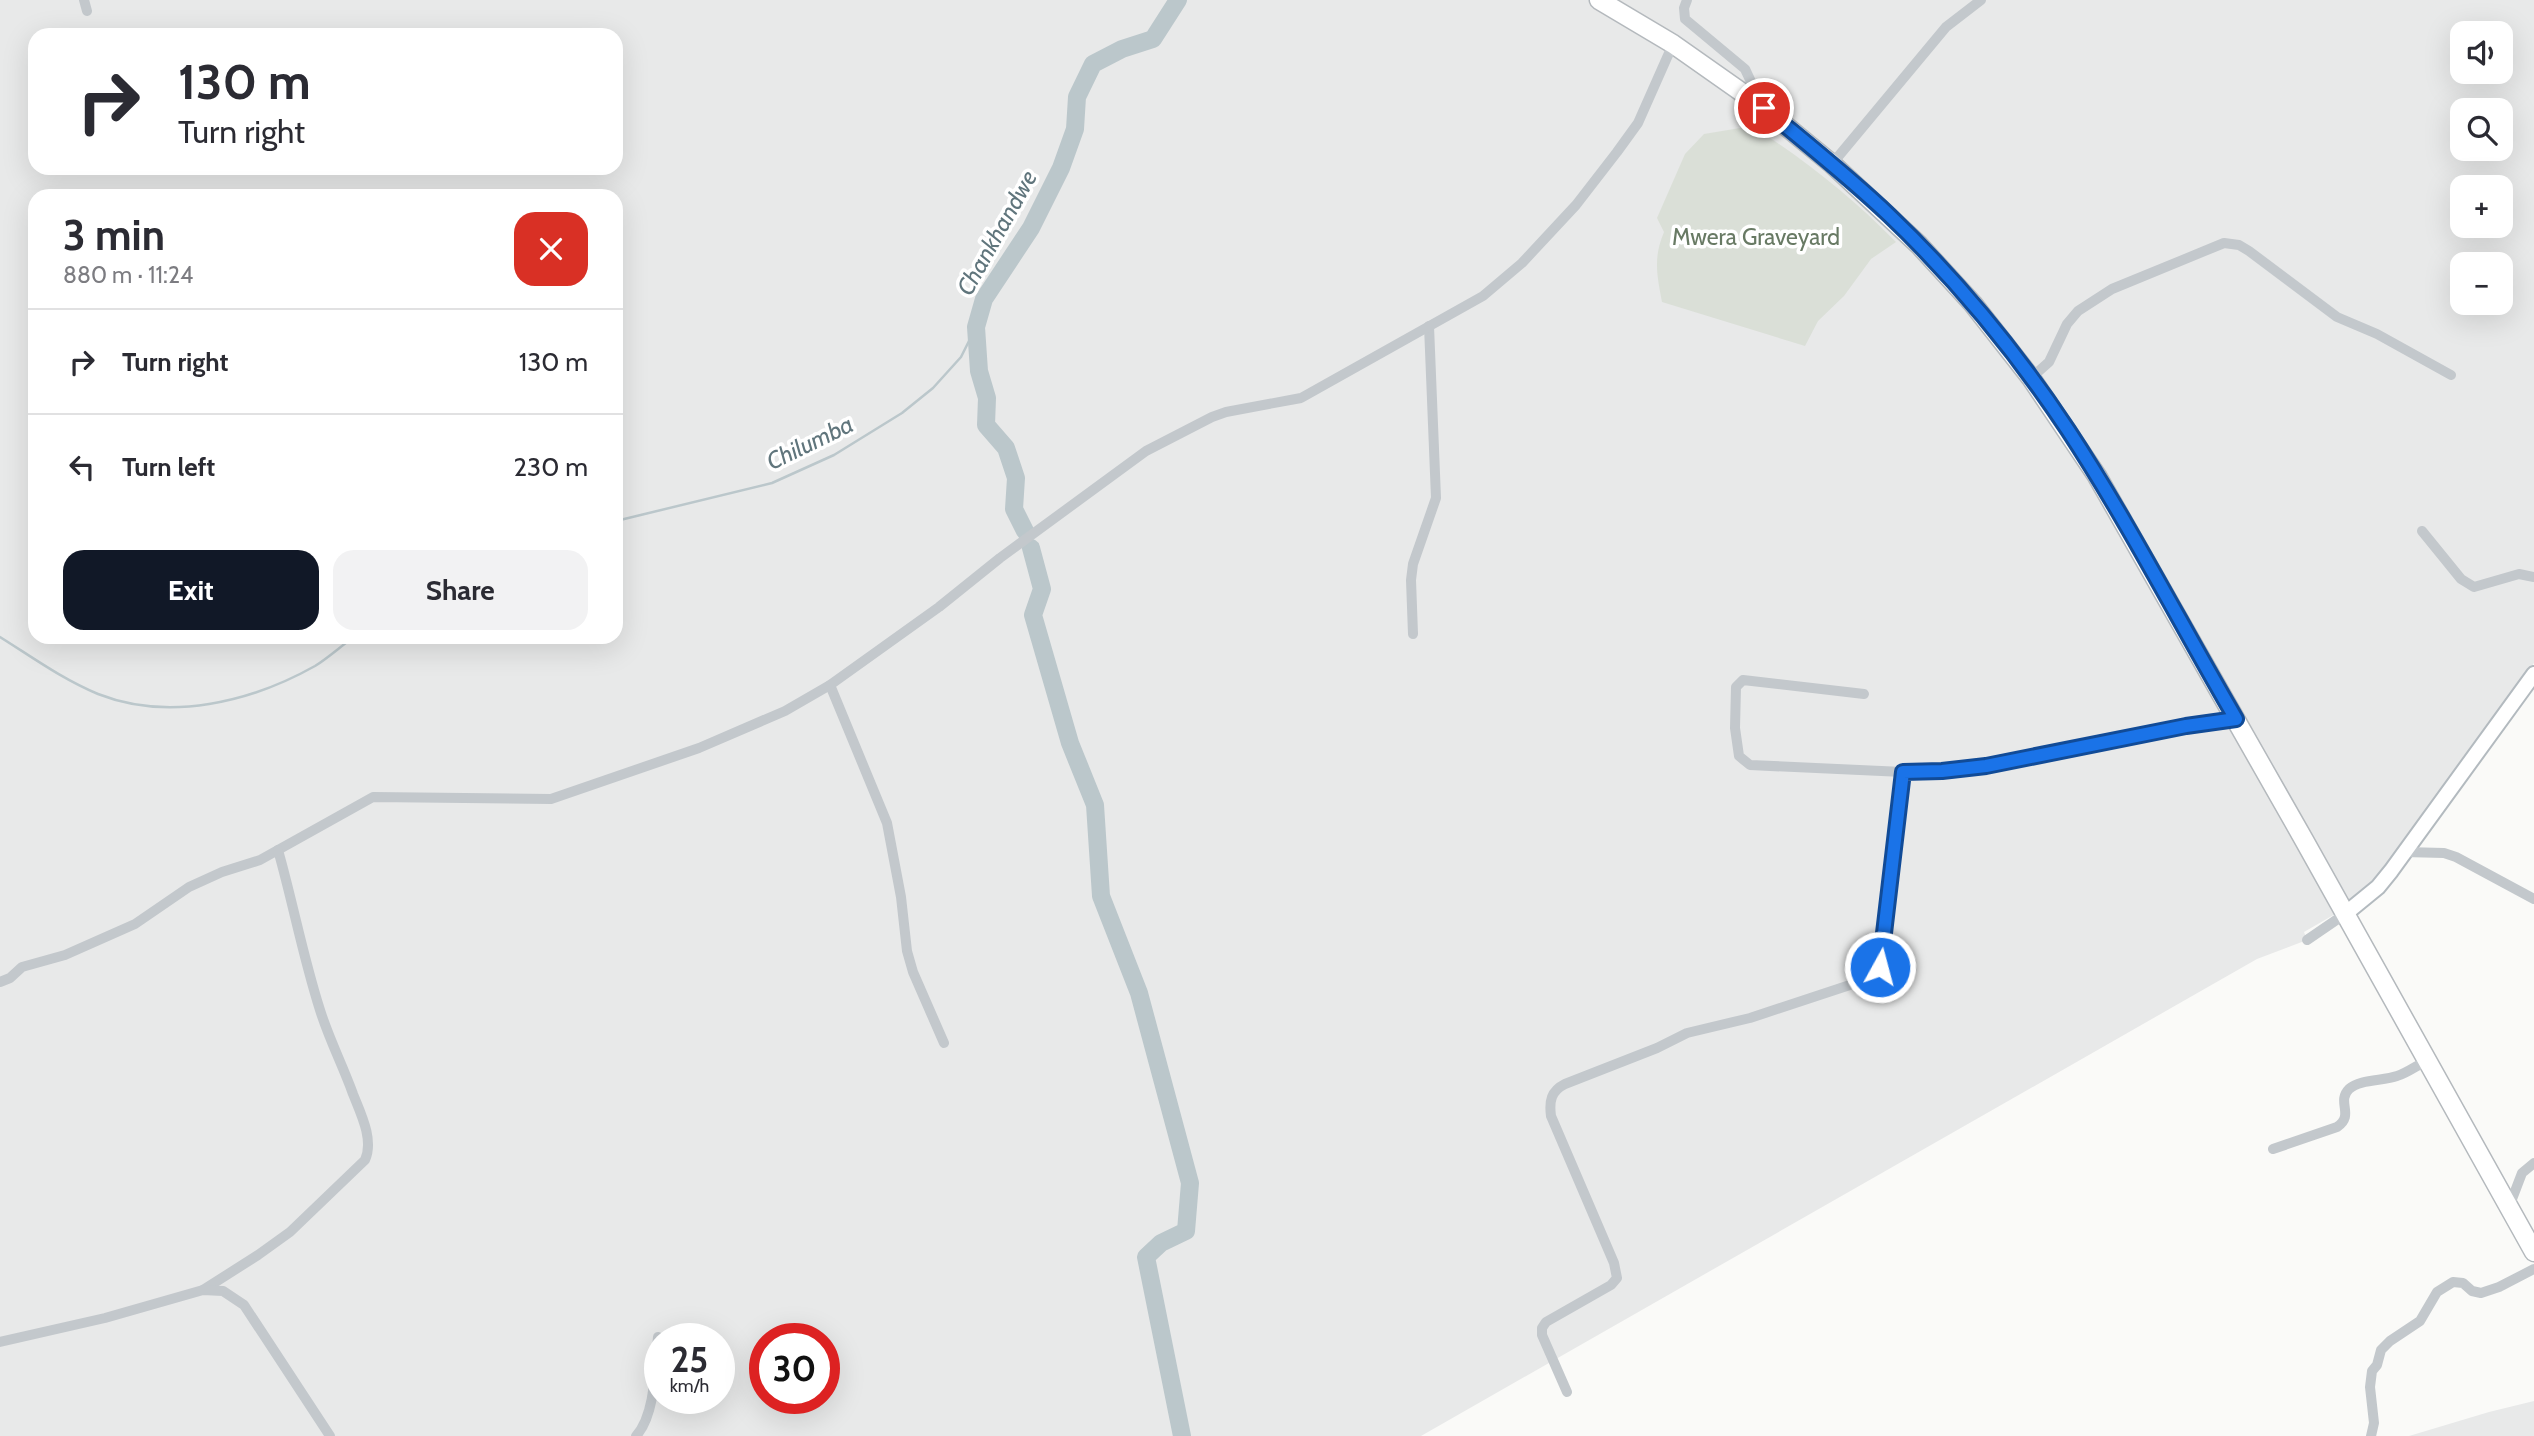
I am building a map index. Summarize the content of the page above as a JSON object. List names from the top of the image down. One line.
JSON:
{"water":["Chankhandwe","Chilumba"],"parks":["Mwera Graveyard"],"page":{"map_buttons":["+","−"],"turn":["130 m","Turn right"],"heading":["3 min","880 m · 11:24"],"list":[{"name":"Turn right","value":"130 m"},{"name":"Turn left","value":"230 m"}],"buttons":["Exit","Share"],"speed":"25 km/h","limit":"30"}}
